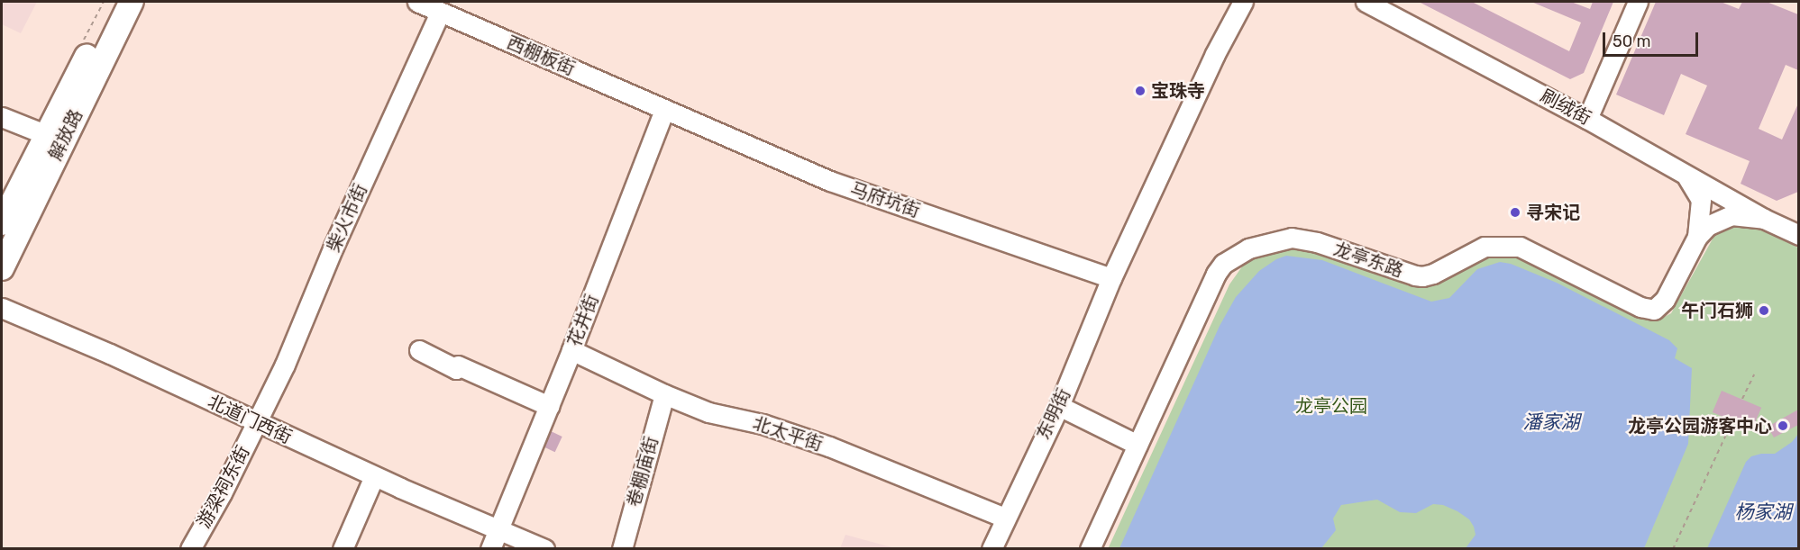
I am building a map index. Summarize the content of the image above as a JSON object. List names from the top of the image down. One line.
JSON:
{"streets":{"main road":["解放路"],"street":["西棚板街","刷绒街","马府坑街","柴火市街","龙亭东路","花井街","东明街","北道门西街","北太平街","卷棚庙街","游梁祠东街"]},"crossings":[["西棚板街","马府坑街"],["西棚板街","柴火市街"],["西棚板街","花井街"],["刷绒街","龙亭东路"],["马府坑街","花井街"],["马府坑街","东明街"],["柴火市街","北道门西街"],["柴火市街","游梁祠东街"],["花井街","北道门西街"],["花井街","北太平街"],["东明街","北太平街"],["北道门西街","游梁祠东街"],["北太平街","卷棚庙街"]],"water":["潘家湖","杨家湖"],"parks":["龙亭公园"],"places":["宝珠寺","寻宋记","午门石狮","龙亭公园游客中心"],"scale_bar":"50 m"}
